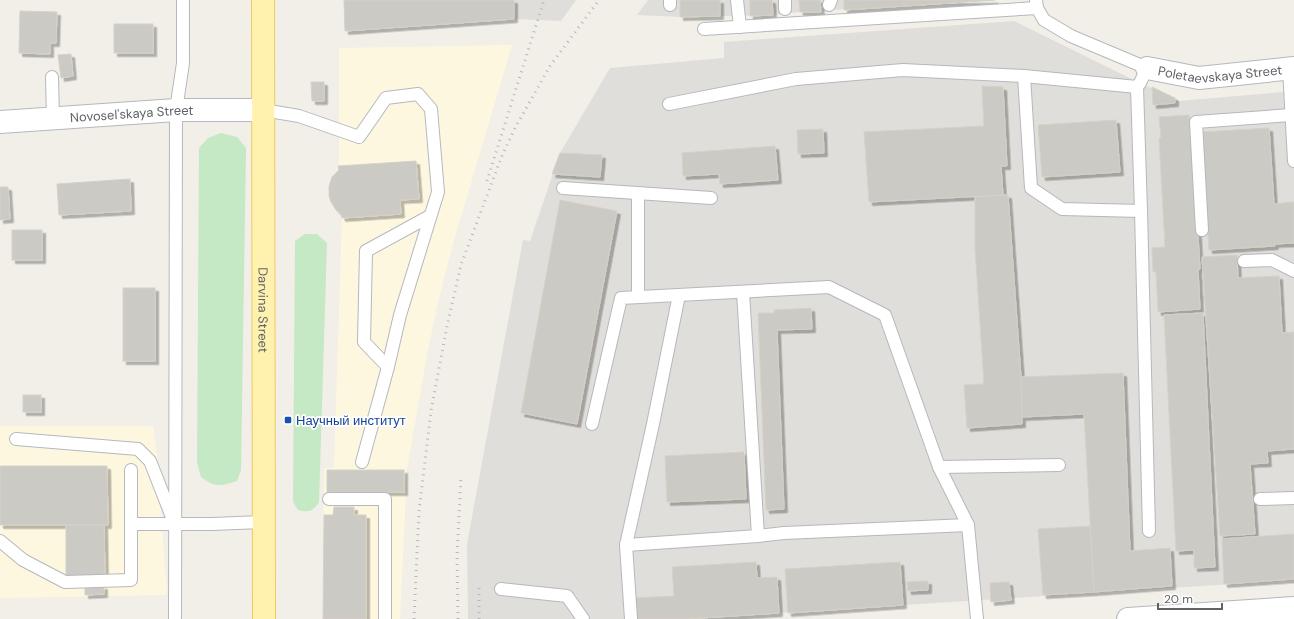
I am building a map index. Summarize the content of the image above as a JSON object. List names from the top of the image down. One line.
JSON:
{"streets":{"main road":["Darvina Street"],"street":["Poletaevskaya Street","Novosel'skaya Street"]},"crossings":[["Novosel'skaya Street","Darvina Street"]],"places":{"transit":["Научный институт"]},"scale_bar":"20 m"}
